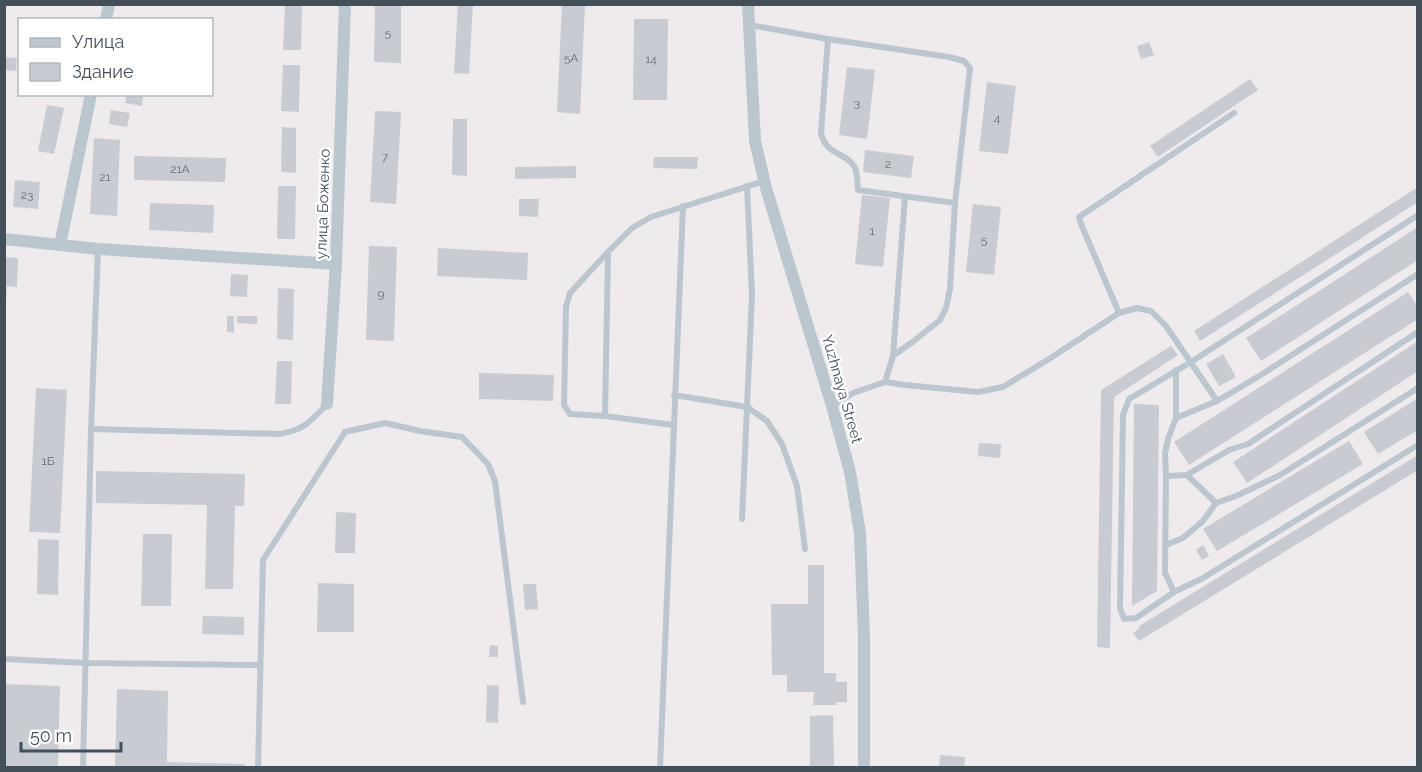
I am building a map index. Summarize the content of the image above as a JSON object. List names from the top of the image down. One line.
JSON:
{"streets":{"street":["улица Боженко","Yuzhnaya Street"]},"house_numbers":["5","5А","14","3","4","7","2","21А","21","23","1","5","9","1Б"],"legend":["Улица","Здание"],"scale_bar":"50 m"}
